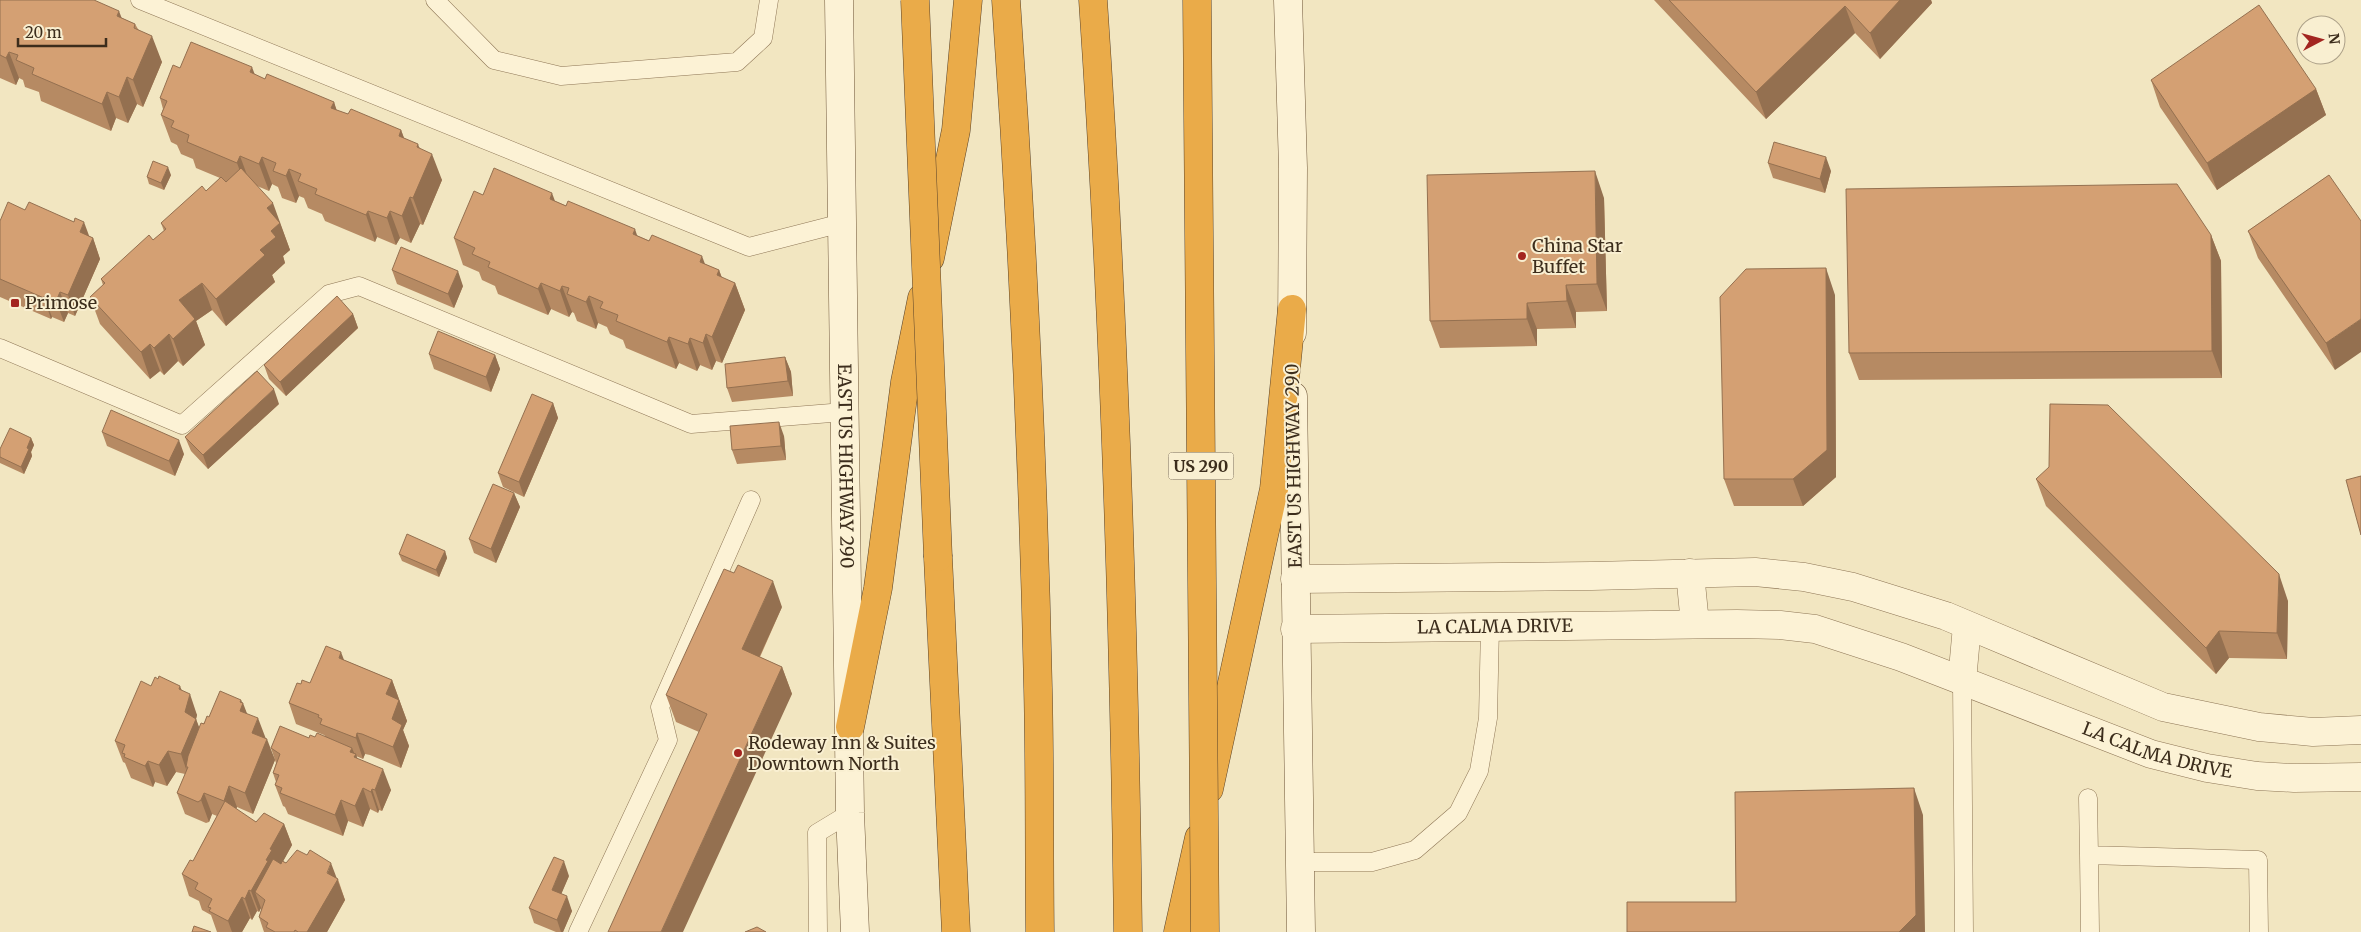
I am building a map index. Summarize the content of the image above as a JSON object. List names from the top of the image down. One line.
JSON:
{"streets":{"highway":["US 290"],"street":["EAST US HIGHWAY 290","LA CALMA DRIVE"]},"crossings":[["EAST US HIGHWAY 290","LA CALMA DRIVE"]],"places":{"other":["China Star Buffet","Rodeway Inn & Suites Downtown North"],"transit":["Primose"]},"scale_bar":"20 m","north":"right"}
